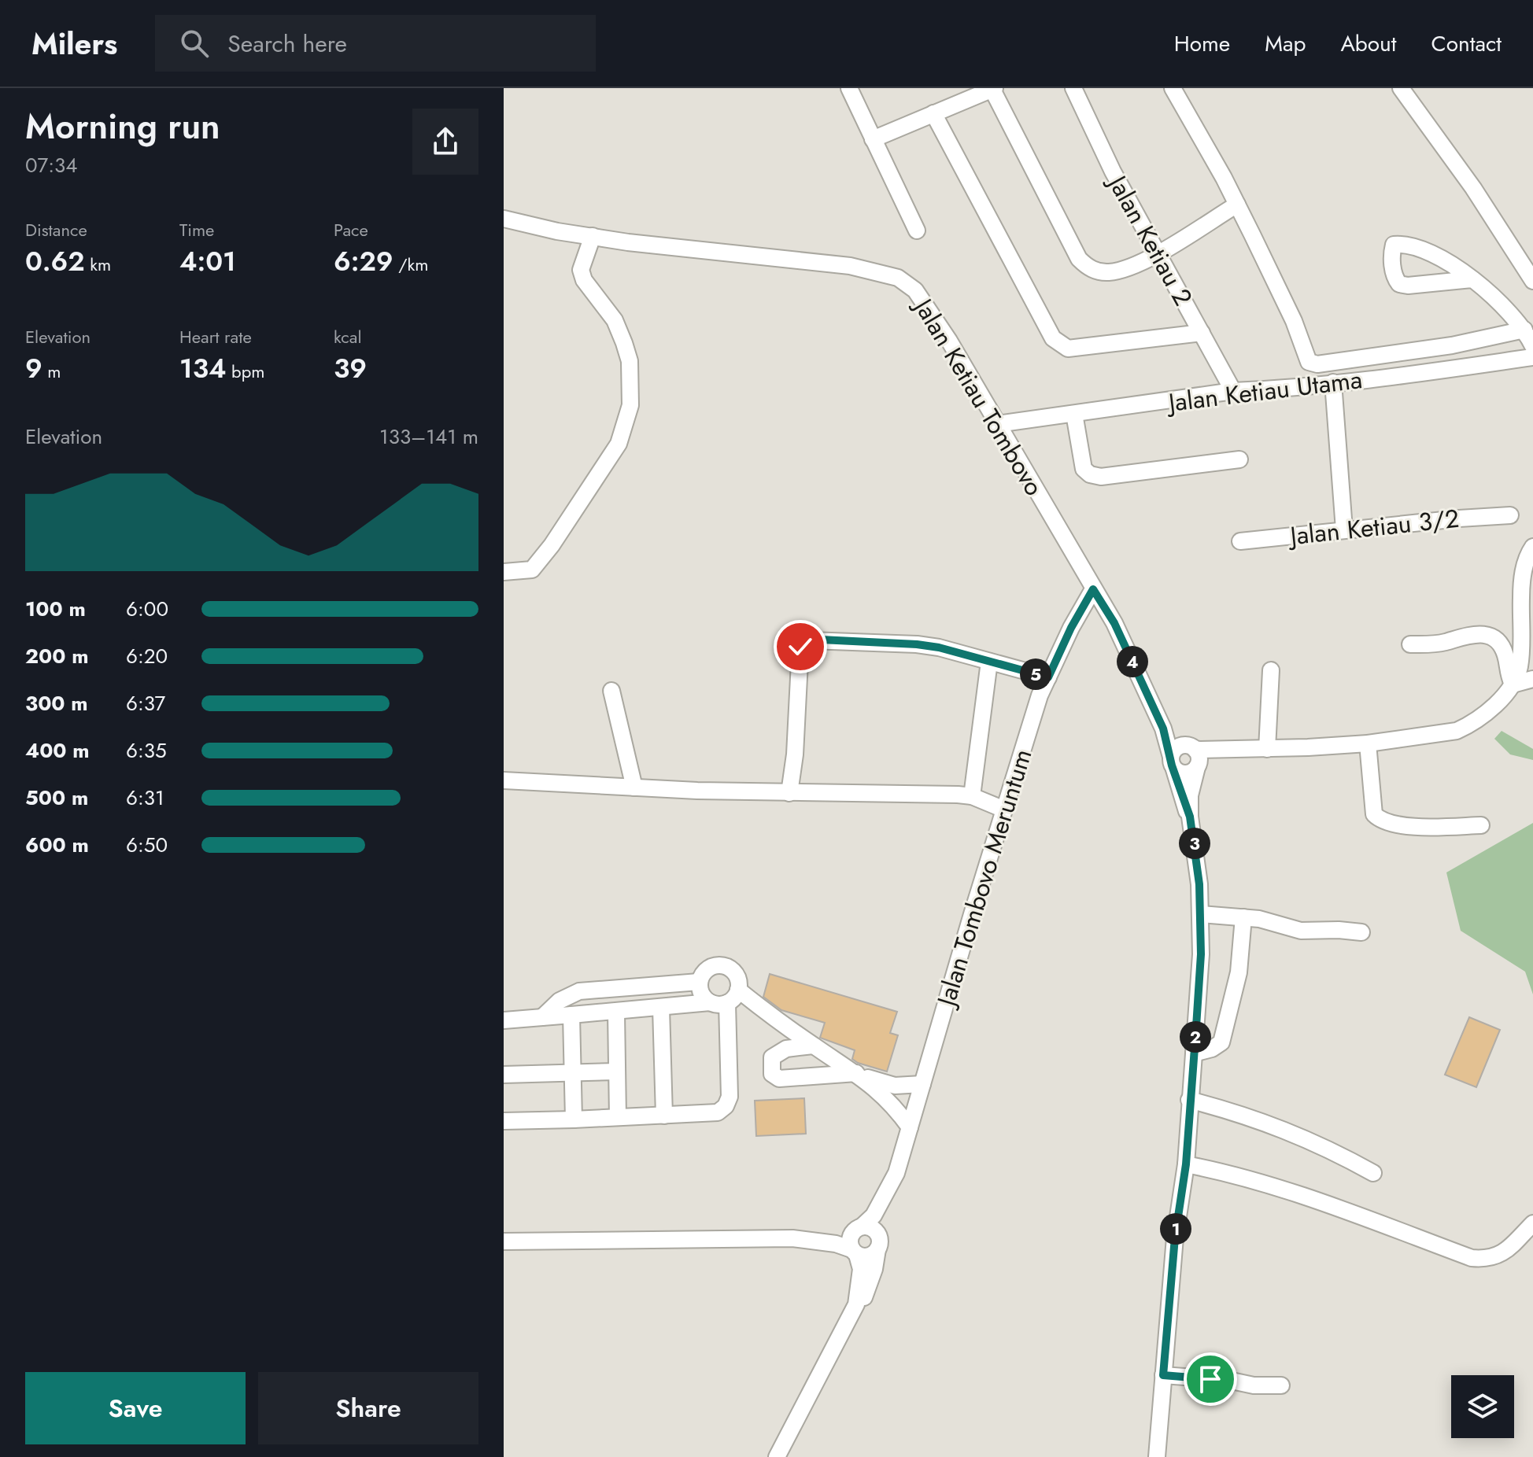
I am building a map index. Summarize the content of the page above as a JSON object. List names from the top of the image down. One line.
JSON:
{"streets":{"street":["Jalan Ketiau 2","Jalan Ketiau Utama","Jalan Ketiau Tombovo","Jalan Ketiau 3/2","Jalan Tombovo Meruntum"]},"crossings":[["Jalan Ketiau 2","Jalan Ketiau Utama"],["Jalan Ketiau Utama","Jalan Ketiau Tombovo"],["Jalan Ketiau Tombovo","Jalan Tombovo Meruntum"]],"page":{"header":"Milers","search":"Search here","nav":["Home","Map","About","Contact"],"heading":["Morning run","07:34"],"stats":[["Distance","0.62 km"],["Time","4:01"],["Pace","6:29 /km"],["Elevation","9 m"],["Heart rate","134 bpm"],["kcal","39"]],"chart":["Elevation","133–141 m"],"list":[{"name":"100 m","note":"6:00"},{"name":"200 m","note":"6:20"},{"name":"300 m","note":"6:37"},{"name":"400 m","note":"6:35"},{"name":"500 m","note":"6:31"},{"name":"600 m","note":"6:50"}],"pins":["4","5","3","2","1"],"buttons":["Save","Share"]}}
